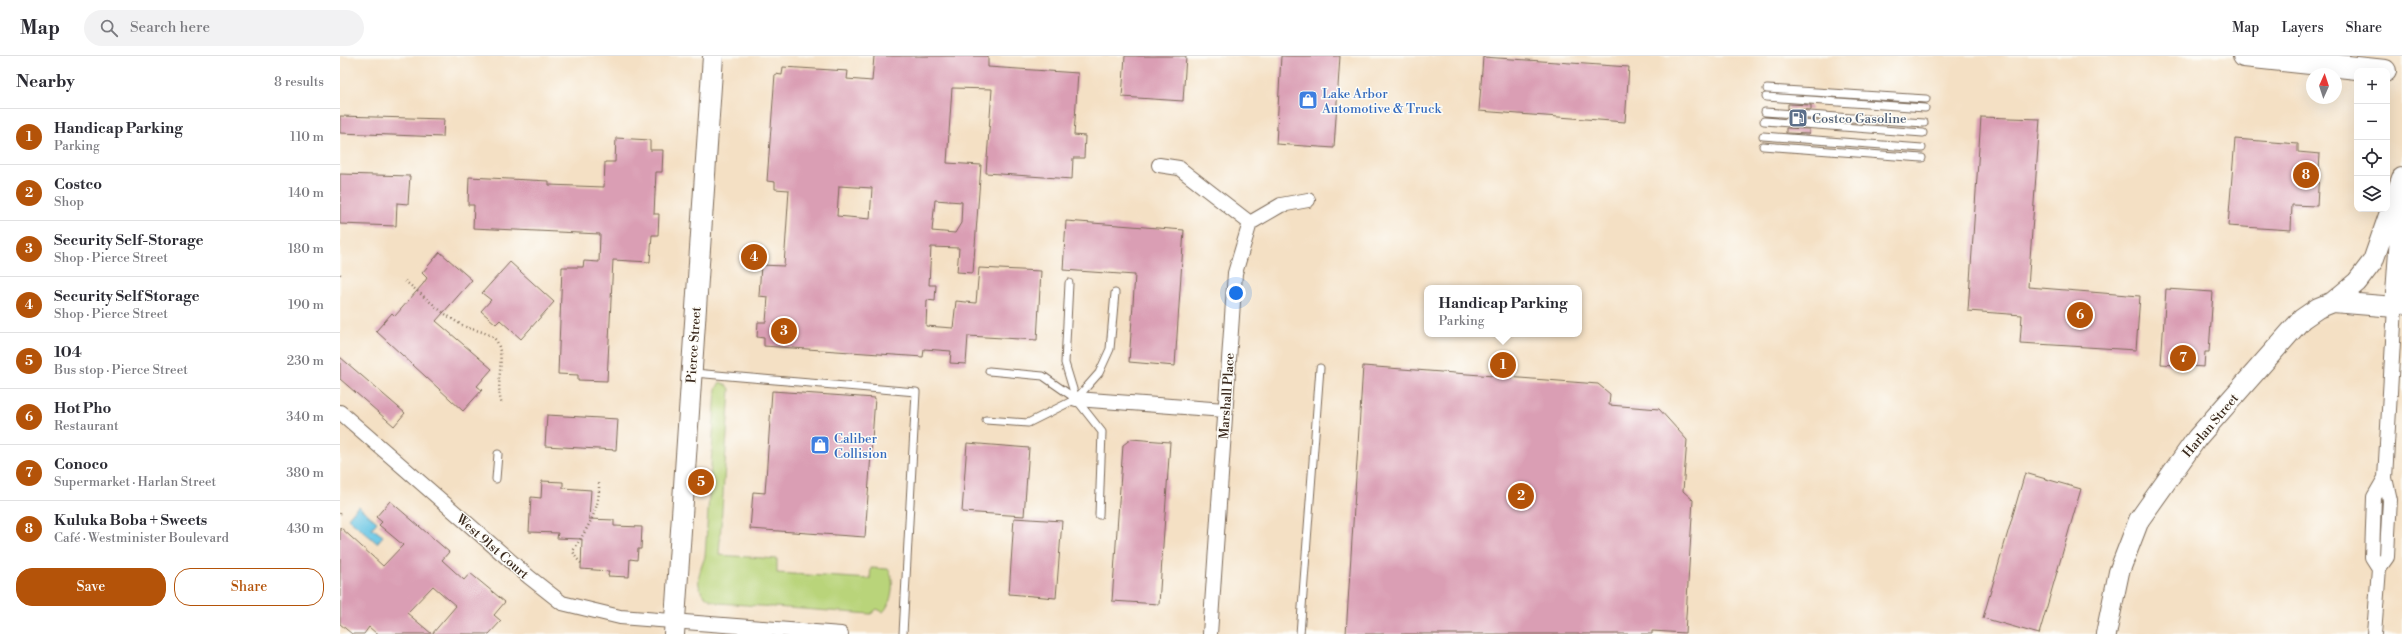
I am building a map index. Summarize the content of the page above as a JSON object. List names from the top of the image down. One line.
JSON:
{"streets":{"street":["Pierce Street","Marshall Place","Harlan Street","West 91st Court"]},"crossings":[["Pierce Street","West 91st Court"]],"places":{"shop":["Lake Arbor Automotive & Truck","Caliber Collision"],"fuel station":["Costco Gasoline"]},"north":"top","page":{"header":"Map","search":"Search here","nav":["Map","Layers","Share"],"heading":["Nearby","8 results"],"map_buttons":["+","−"],"list":[{"mark":"1","name":"Handicap Parking","note":"Parking","value":"110 m"},{"mark":"2","name":"Costco","note":"Shop","value":"140 m"},{"mark":"3","name":"Security Self-Storage","note":"Shop · Pierce Street","value":"180 m"},{"mark":"4","name":"Security Self Storage","note":"Shop · Pierce Street","value":"190 m"},{"mark":"5","name":"104","note":"Bus stop · Pierce Street","value":"230 m"},{"mark":"6","name":"Hot Pho","note":"Restaurant","value":"340 m"},{"mark":"7","name":"Conoco","note":"Supermarket · Harlan Street","value":"380 m"},{"mark":"8","name":"Kuluka Boba + Sweets","note":"Café · Westminister Boulevard","value":"430 m"}],"pins":["8","4","6","3","7","1","5","2"],"popup":["Handicap Parking","Parking"],"buttons":["Save","Share"]}}
